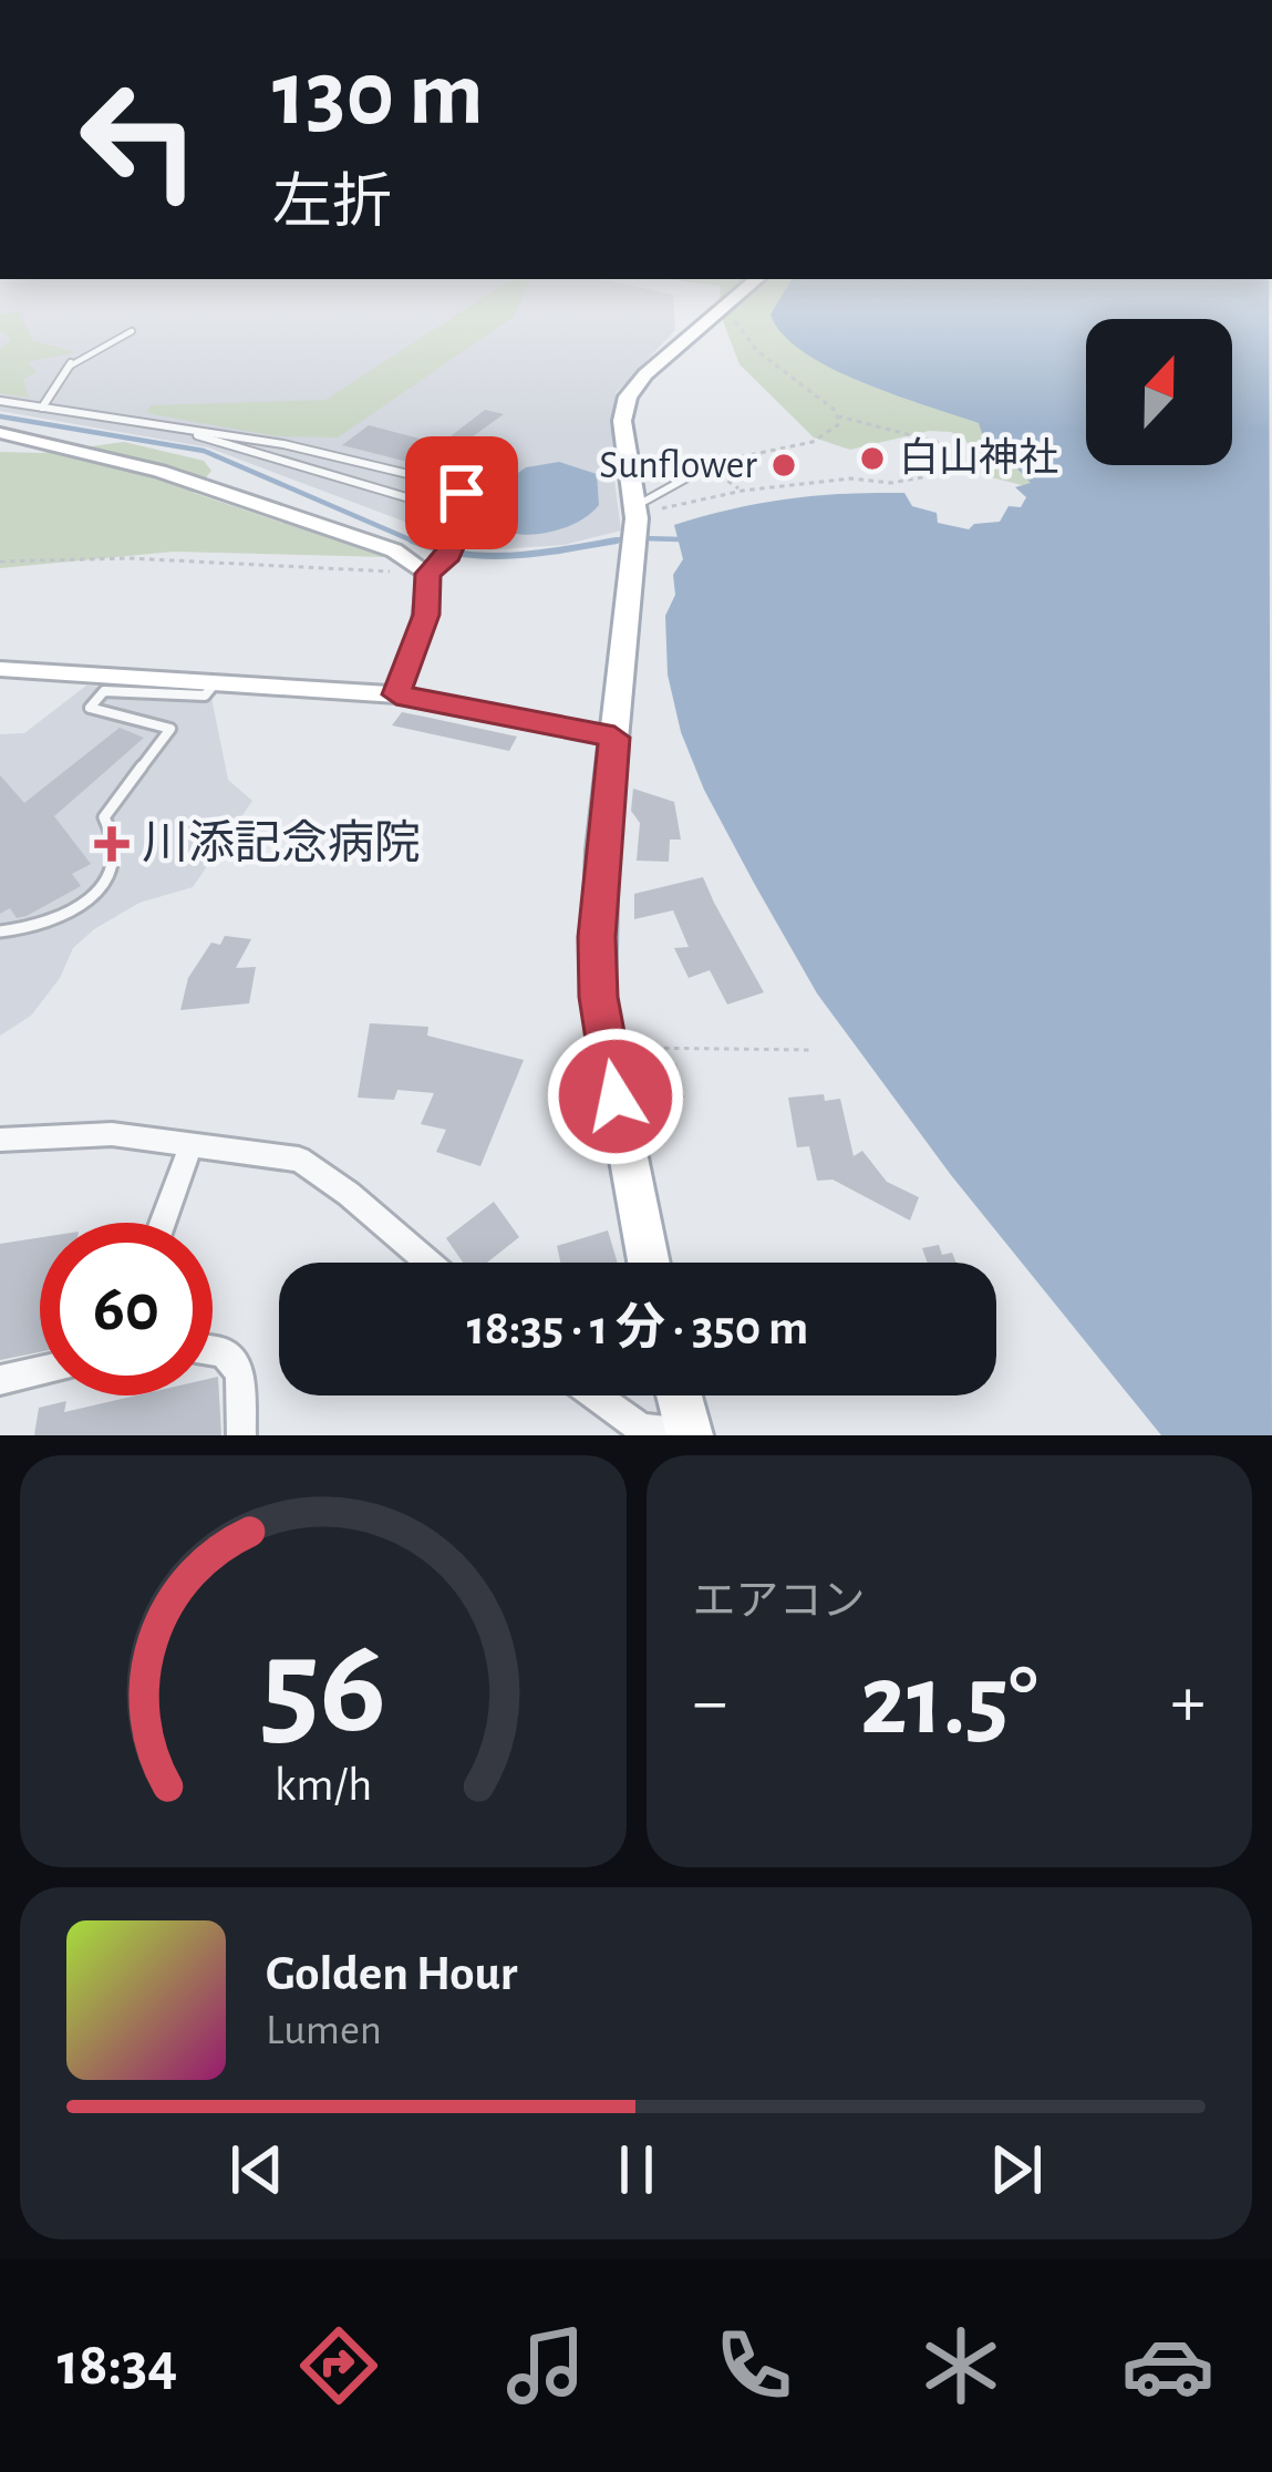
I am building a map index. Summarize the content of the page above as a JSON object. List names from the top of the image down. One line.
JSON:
{"places":{"other":["白山神社","Sunflower"],"health":["川添記念病院"]},"north":"top","page":{"turn":["130 m","左折"],"limit":"60","trip":"18:35 · 1 分 · 350 m","tile":"エアコン","heat":["−","21.5°","+"],"song":["Golden Hour","Lumen"],"tabs":"18:34","gauge":["56","km/h"]}}
